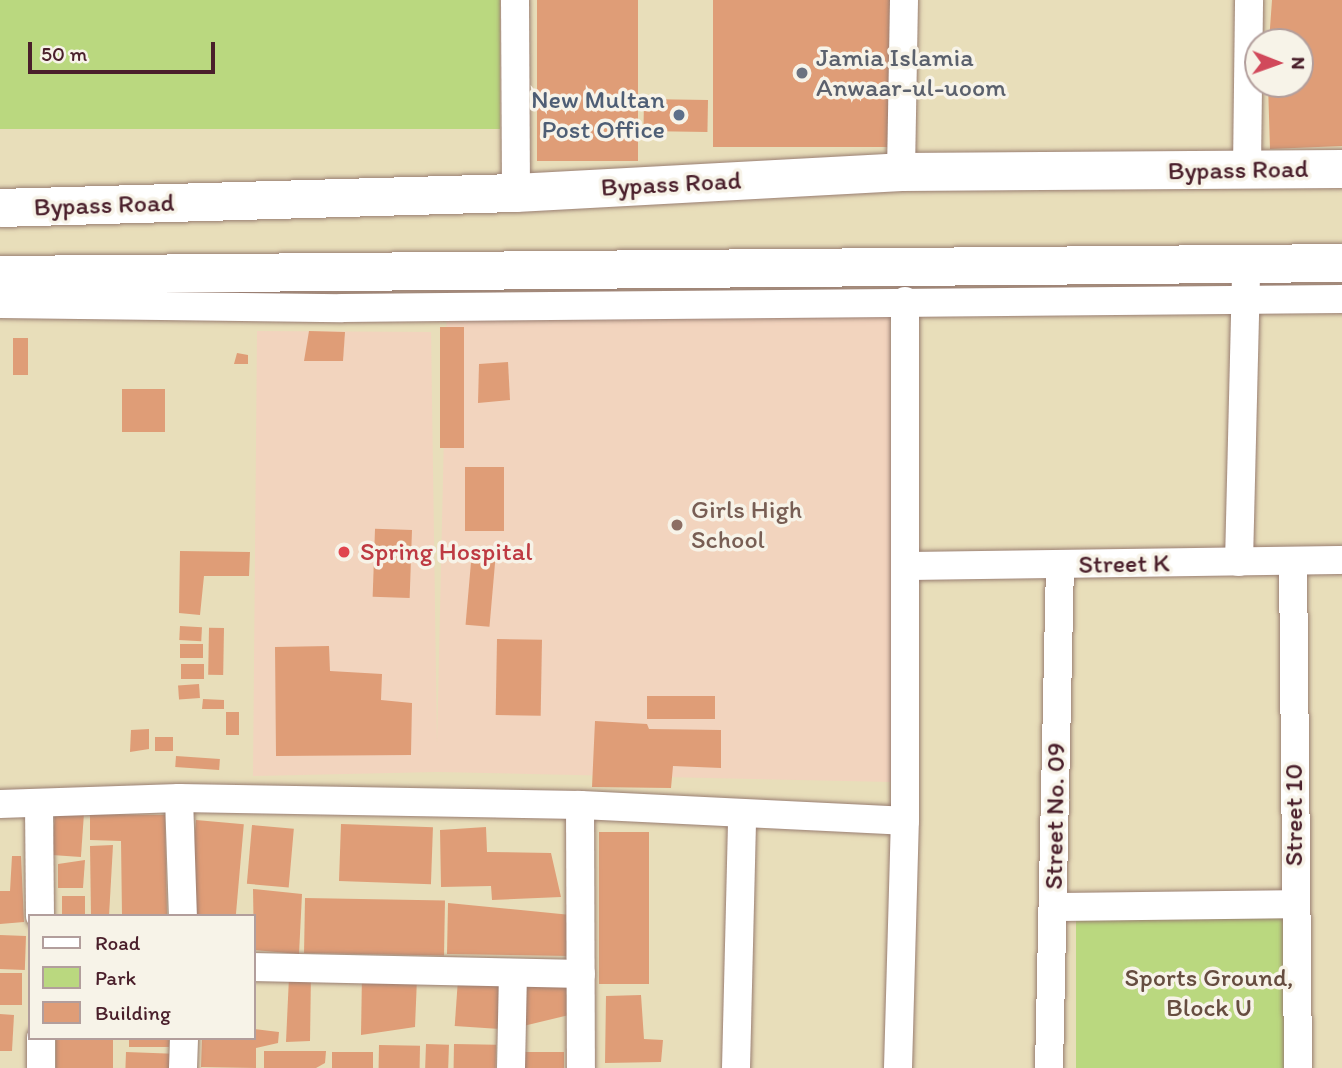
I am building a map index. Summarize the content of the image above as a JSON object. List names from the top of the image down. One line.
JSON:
{"streets":{"main road":["Bypass Road"],"street":["Street K","Street 10","Street No. 09"]},"crossings":[["Street K","Street 10"],["Street K","Street No. 09"]],"parks":["Sports Ground, Block U"],"places":["Jamia Islamia Anwaar-ul-uoom","New Multan Post Office","Girls High School","Spring Hospital"],"legend":["Road","Park","Building"],"scale_bar":"50 m","north":"right"}
